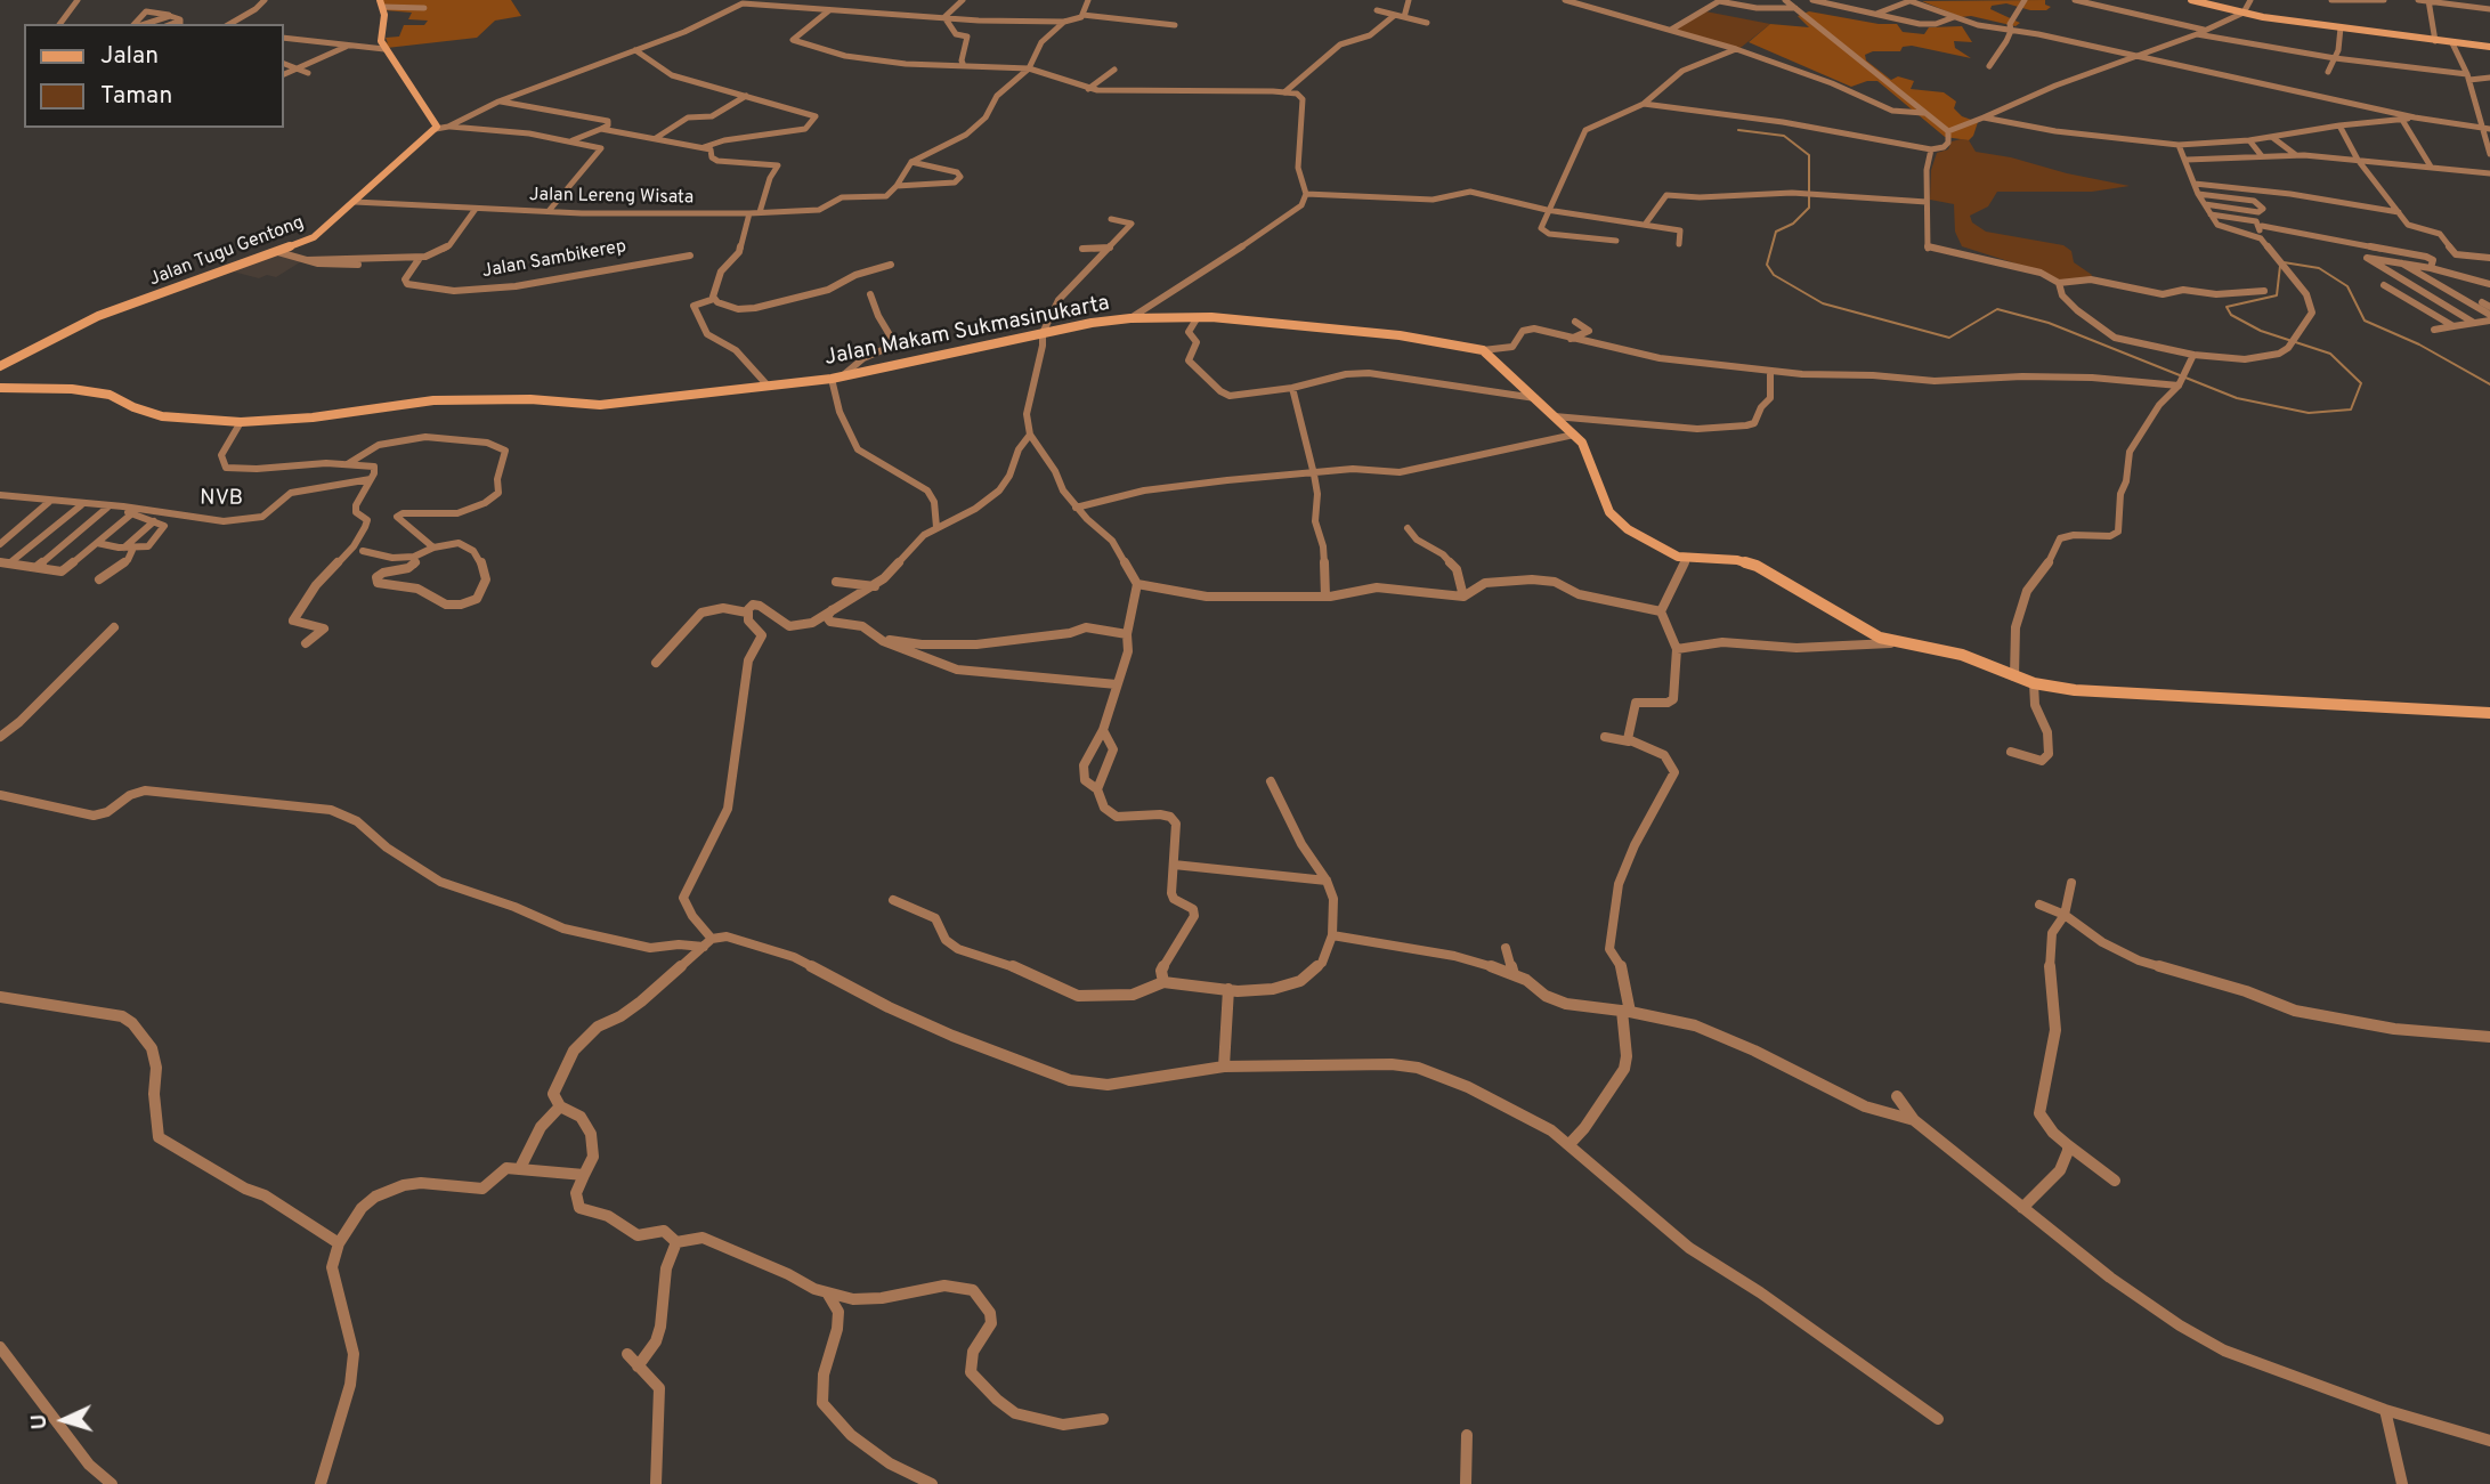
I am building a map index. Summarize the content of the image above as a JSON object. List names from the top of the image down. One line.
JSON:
{"streets":{"street":["Jalan Lereng Wisata","Jalan Tugu Gentong","Jalan Sambikerep","Jalan Makam Sukmasinukarta","NVB"]},"crossings":[["Jalan Lereng Wisata","Jalan Tugu Gentong"]],"legend":["Jalan","Taman"],"north":"left"}
